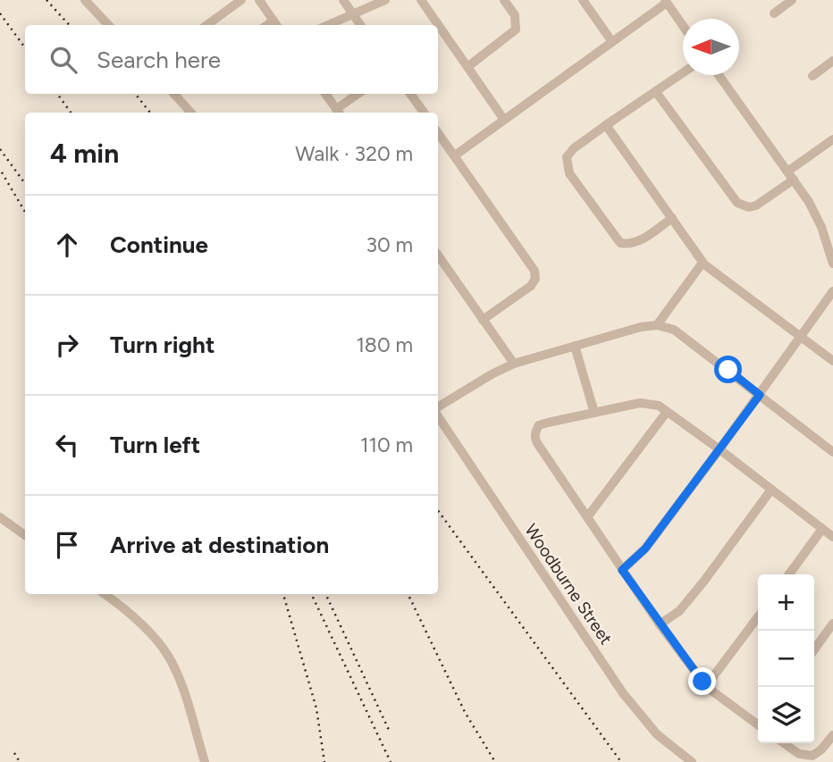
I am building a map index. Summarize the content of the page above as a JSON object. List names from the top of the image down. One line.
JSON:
{"streets":{"street":["Woodburne Street"]},"north":"left","page":{"search":"Search here","heading":["4 min","Walk · 320 m"],"list":[["Continue","30 m"],["Turn right","180 m"],["Turn left","110 m"],"Arrive at destination"],"map_buttons":["+","−"]}}
